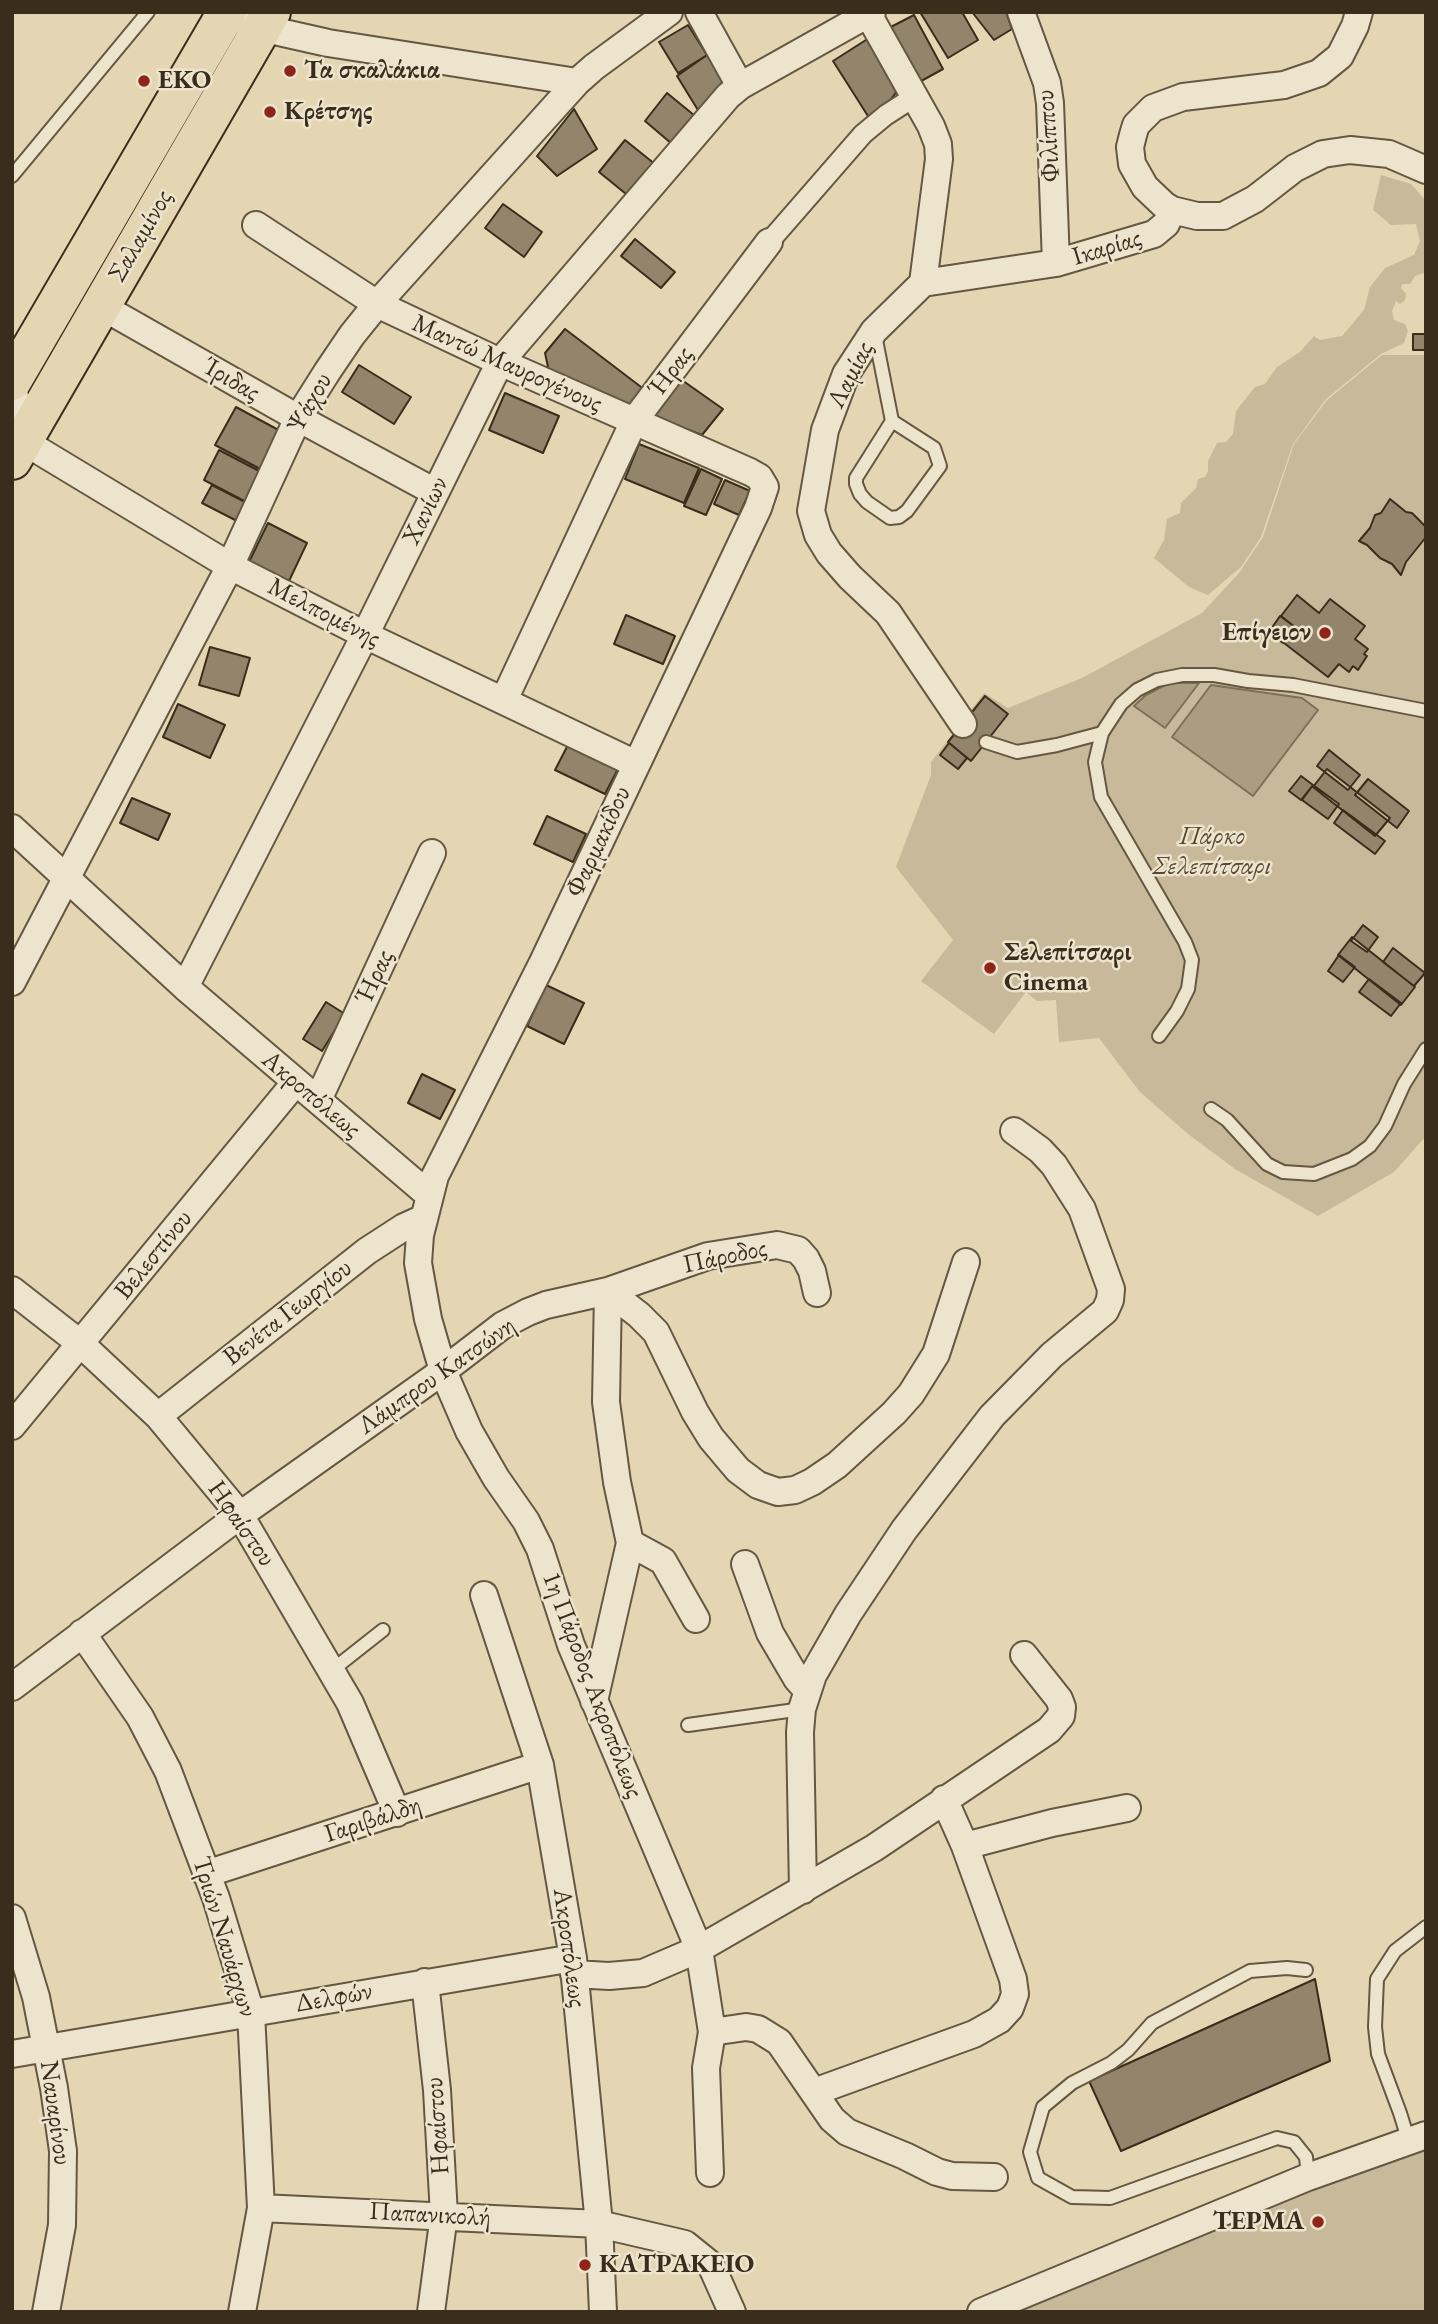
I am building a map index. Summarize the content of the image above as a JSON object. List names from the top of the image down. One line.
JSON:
{"streets":{"main road":["Σαλαμίνος"],"street":["Φιλίππου","Ικαρίας","Μαντώ Μαυρογένους","Ήρας","Λαμίας","Ίριδας","Ψάχου","Χανίων","Μελπομένης","Φαρμακίδου","Ακροπόλεως","Βελεστίνου","Πάροδος","Βενέτα Γεωργίου","Λάμπρου Κατσώνη","Ηφαίστου","1η Πάροδος Ακροπόλεως","Γαριβάλδη","Τριών Ναυάρχων","Δελφών","Ναυαρίνου","Παπανικολή"]},"crossings":[["Φιλίππου","Ικαρίας"],["Σαλαμίνος","Ίριδας"],["Σαλαμίνος","Μελπομένης"],["Ικαρίας","Λαμίας"],["Μαντώ Μαυρογένους","Ήρας"],["Μαντώ Μαυρογένους","Ψάχου"],["Μαντώ Μαυρογένους","Χανίων"],["Μαντώ Μαυρογένους","Φαρμακίδου"],["Ήρας","Μελπομένης"],["Ήρας","Ακροπόλεως"],["Ίριδας","Ψάχου"],["Ίριδας","Χανίων"],["Ψάχου","Μελπομένης"],["Ψάχου","Ακροπόλεως"],["Χανίων","Μελπομένης"],["Χανίων","Ακροπόλεως"],["Μελπομένης","Φαρμακίδου"],["Φαρμακίδου","Ακροπόλεως"],["Φαρμακίδου","Βενέτα Γεωργίου"],["Ακροπόλεως","Βελεστίνου"],["Ακροπόλεως","Βενέτα Γεωργίου"],["Ακροπόλεως","Γαριβάλδη"],["Ακροπόλεως","Δελφών"],["Ακροπόλεως","Παπανικολή"],["Βελεστίνου","Ηφαίστου"],["Πάροδος","Λάμπρου Κατσώνη"],["Βενέτα Γεωργίου","Ηφαίστου"],["Λάμπρου Κατσώνη","Ηφαίστου"],["Λάμπρου Κατσώνη","1η Πάροδος Ακροπόλεως"],["Λάμπρου Κατσώνη","Τριών Ναυάρχων"],["Ηφαίστου","Γαριβάλδη"],["Ηφαίστου","Δελφών"],["Ηφαίστου","Παπανικολή"],["1η Πάροδος Ακροπόλεως","Δελφών"],["Γαριβάλδη","Τριών Ναυάρχων"],["Τριών Ναυάρχων","Δελφών"],["Τριών Ναυάρχων","Παπανικολή"],["Δελφών","Ναυαρίνου"]],"parks":["Πάρκο Σελεπίτσαρι"],"places":["Τα σκαλάκια","EKO","Κρέτσης","Επίγειον","Σελεπίτσαρι Cinema","ΤΕΡΜΑ","ΚΑΤΡΑΚΕΙΟ"]}
